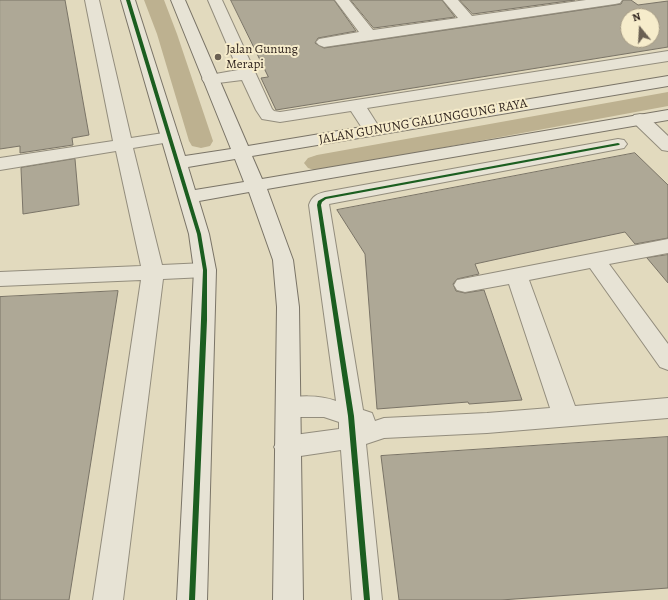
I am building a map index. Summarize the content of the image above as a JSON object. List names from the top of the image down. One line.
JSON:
{"streets":{"street":["JALAN GUNUNG GALUNGGUNG RAYA"]},"places":["Jalan Gunung Merapi"],"north":"top"}
